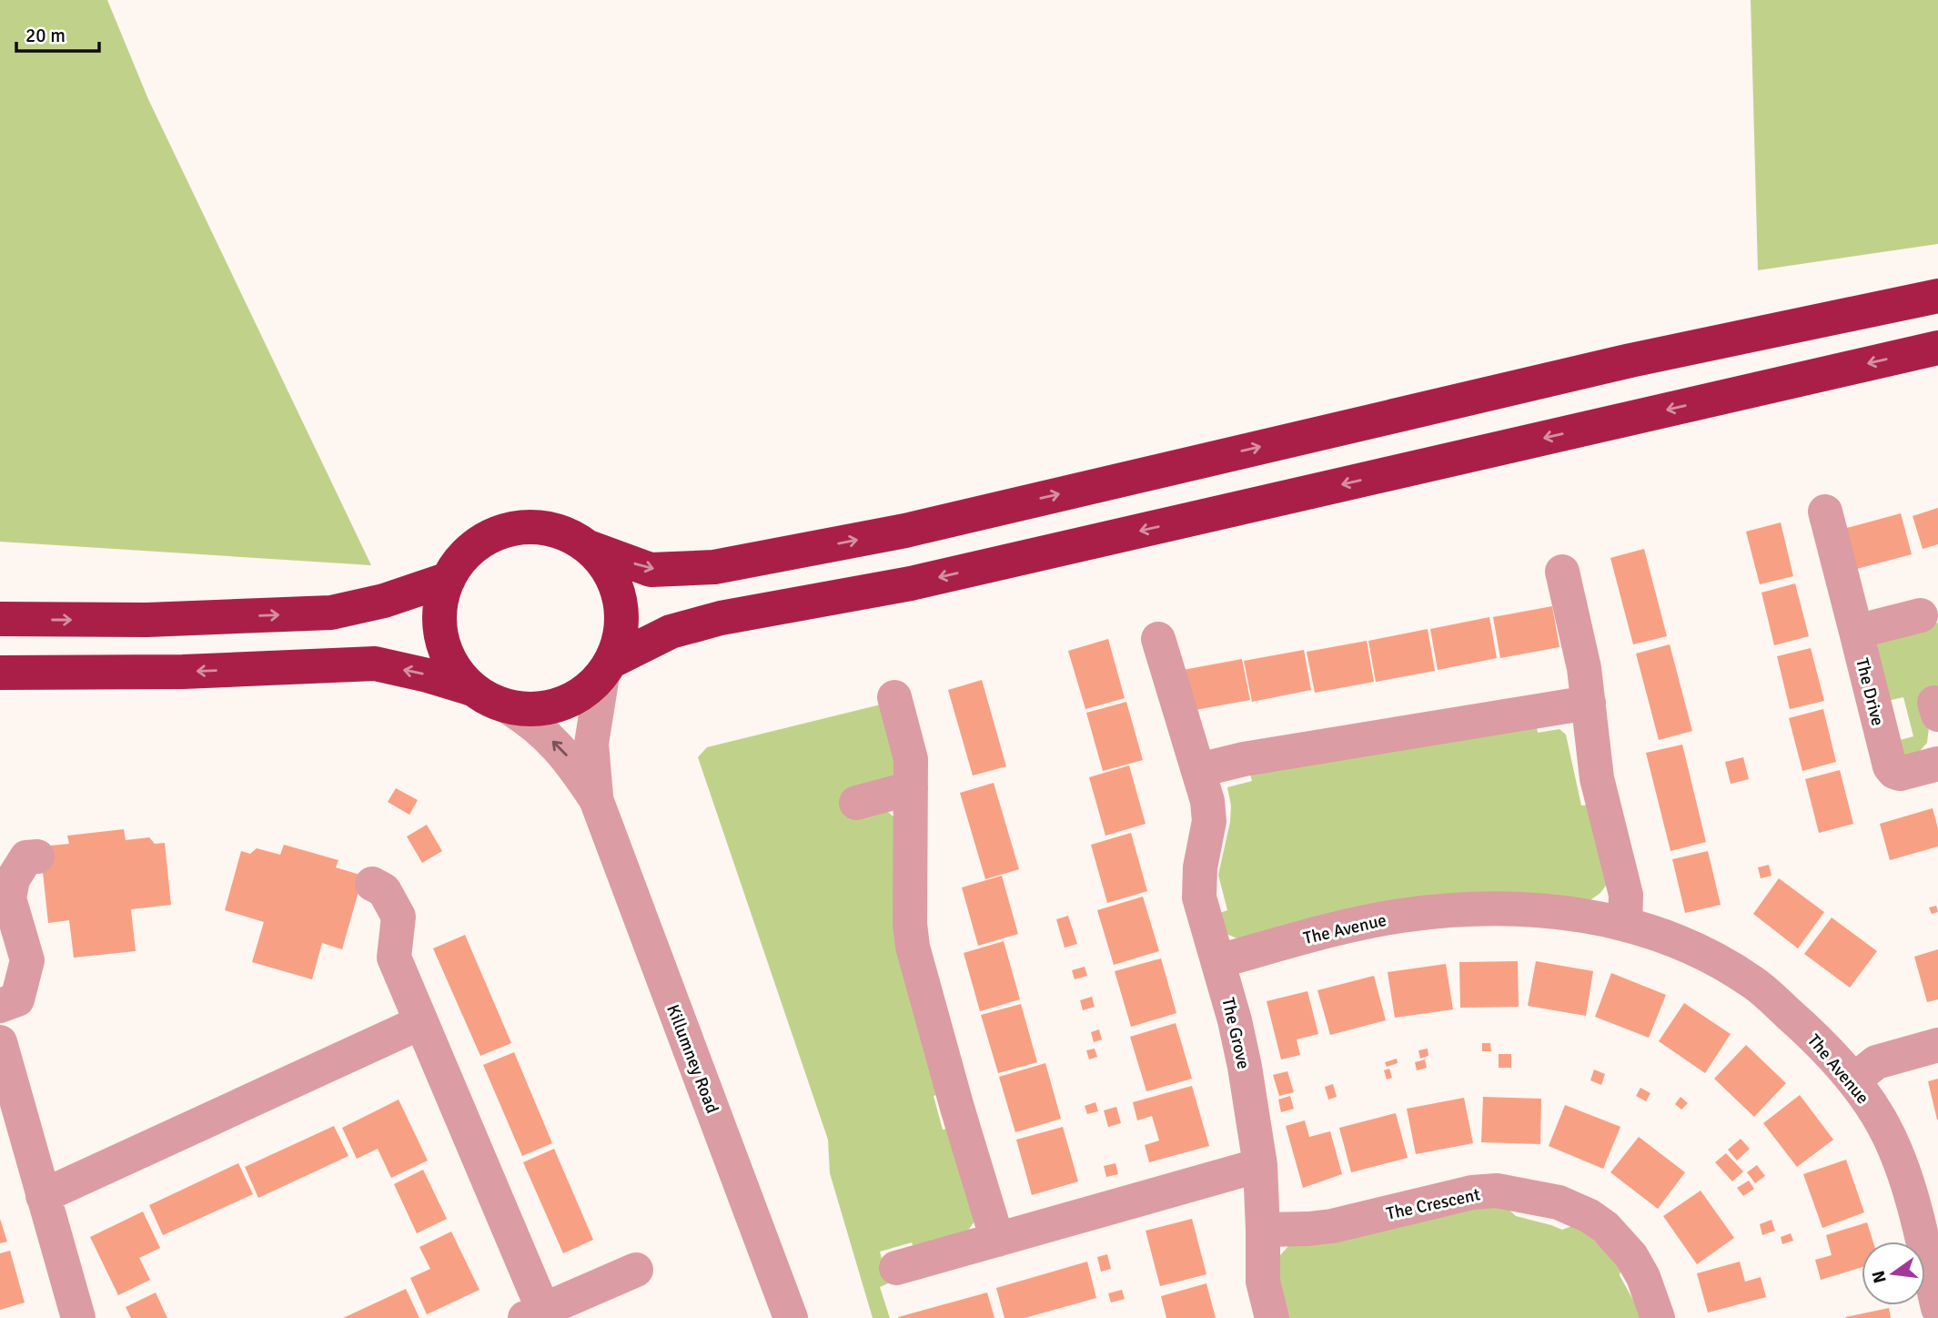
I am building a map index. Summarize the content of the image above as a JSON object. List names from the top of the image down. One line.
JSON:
{"streets":{"street":["The Drive","The Avenue","The Grove","Killumney Road","The Crescent"]},"crossings":[["The Avenue","The Grove"]],"scale_bar":"20 m","north":"left"}
